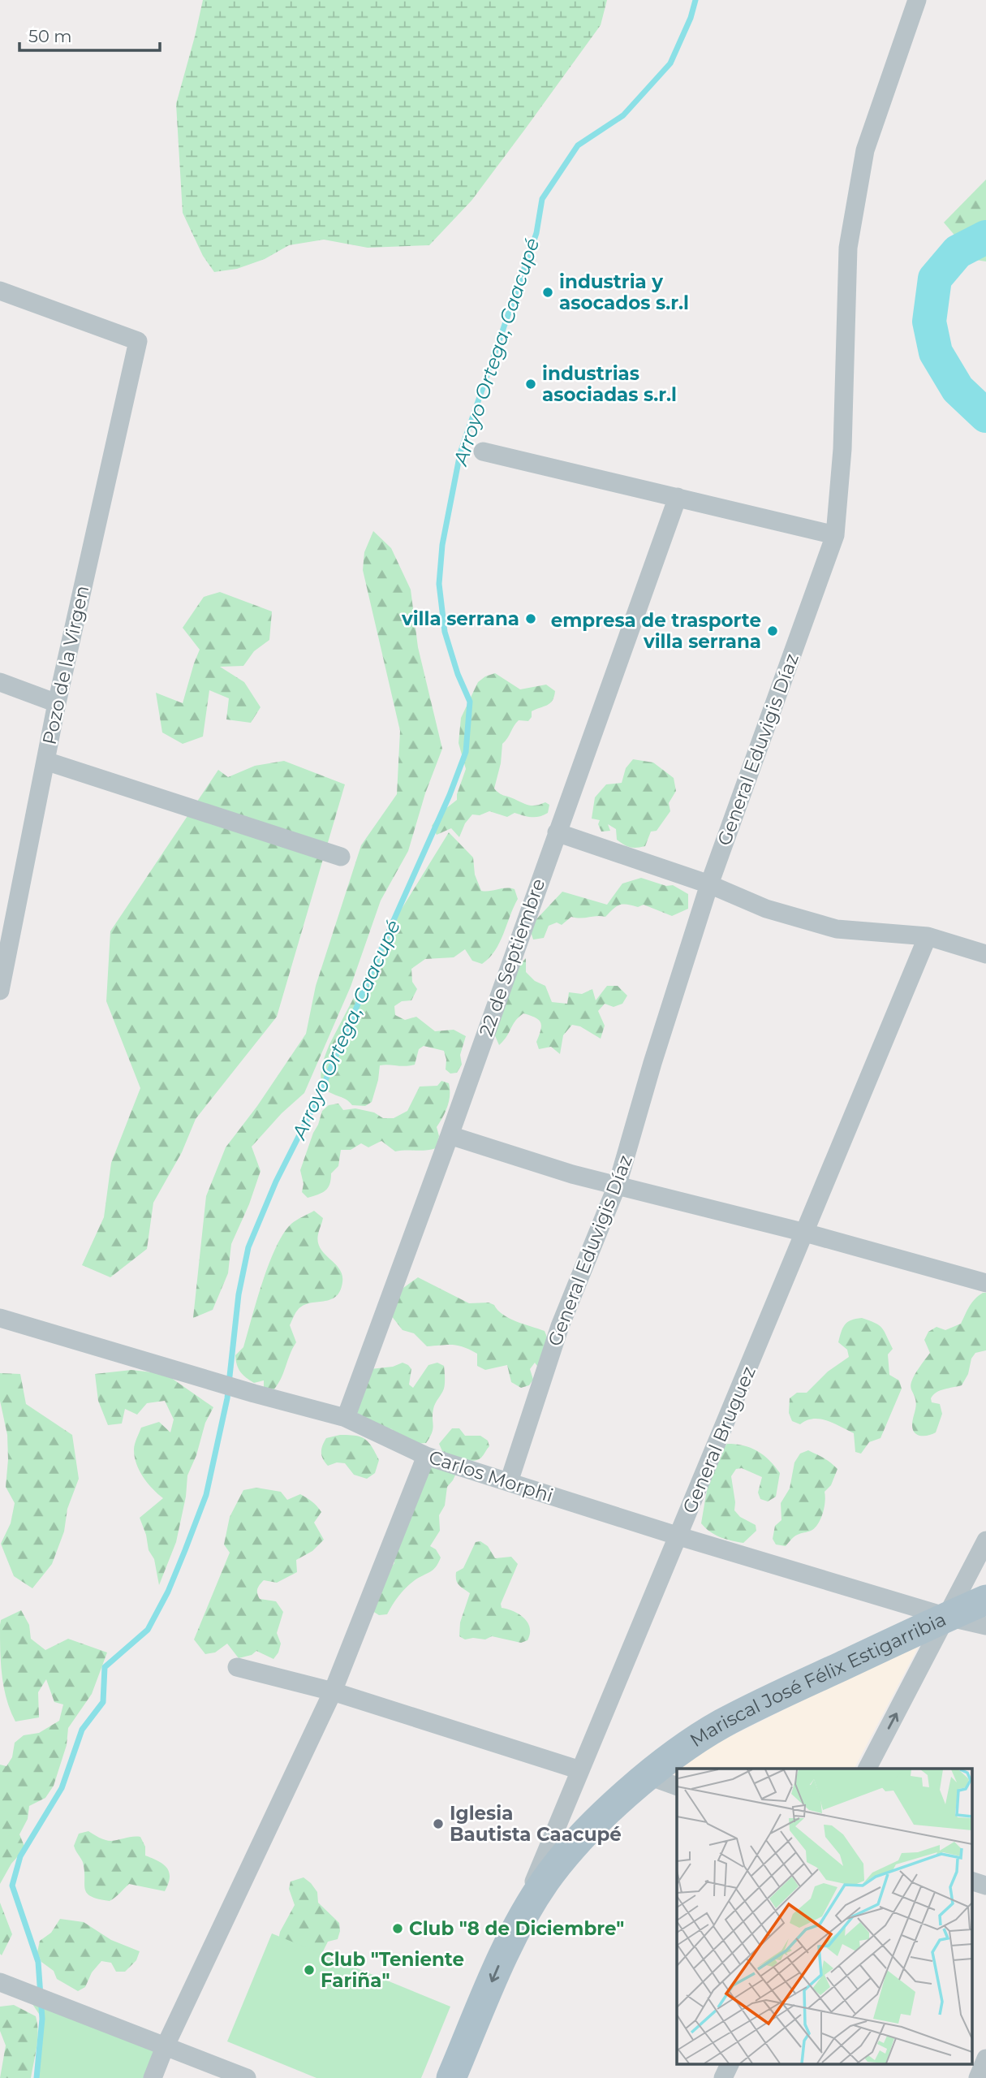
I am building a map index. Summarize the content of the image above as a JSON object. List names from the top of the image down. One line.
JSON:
{"streets":{"main road":["Mariscal José Félix Estigarribia"],"street":["Pozo de la Virgen","General Eduvigis Díaz","22 de Septiembre","General Bruguez","Carlos Morphi"]},"crossings":[["General Eduvigis Díaz","Carlos Morphi"],["22 de Septiembre","Carlos Morphi"],["General Bruguez","Carlos Morphi"],["General Bruguez","Mariscal José Félix Estigarribia"],["Carlos Morphi","Mariscal José Félix Estigarribia"]],"water":["Arroyo Ortega, Caacupé"],"places":["industria y asocados s.r.l","industrias asociadas s.r.l","villa serrana","empresa de trasporte villa serrana","Iglesia Bautista Caacupé","Club \"8 de Diciembre\"","Club \"Teniente Fariña\""],"scale_bar":"50 m"}
